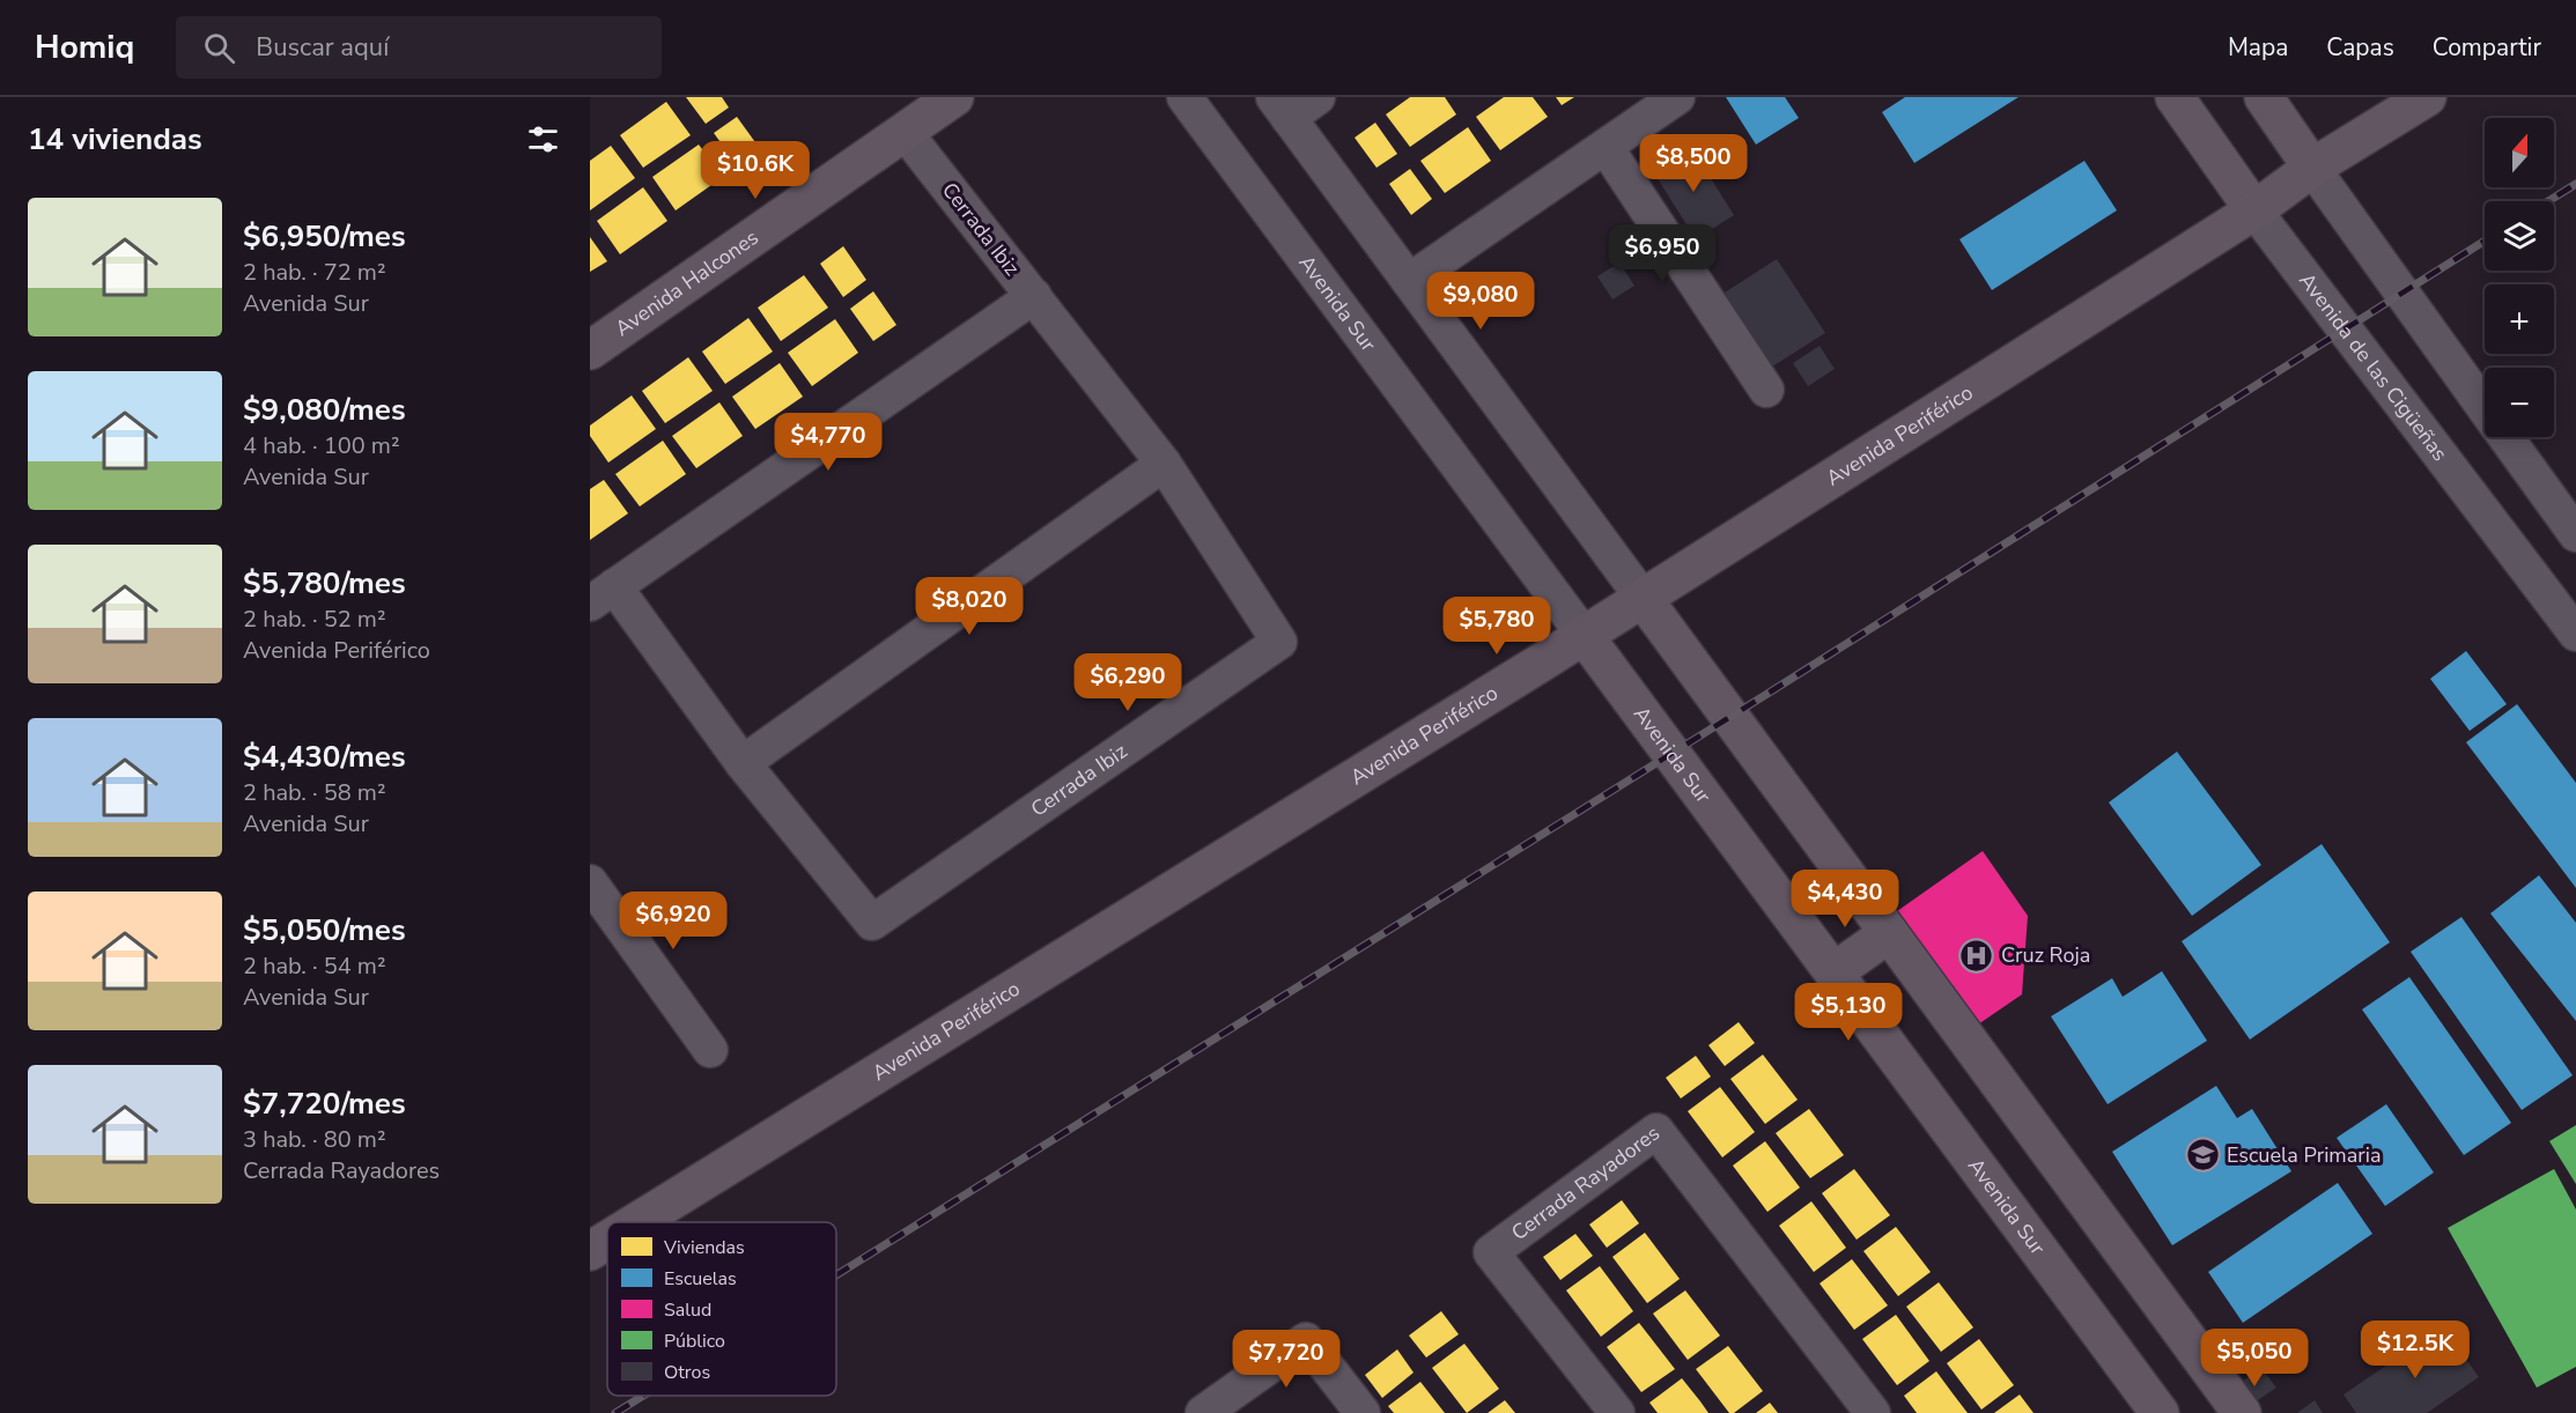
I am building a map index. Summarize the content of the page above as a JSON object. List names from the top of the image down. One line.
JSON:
{"streets":{"main road":["Avenida Halcones","Avenida Sur","Avenida de las Cigüeñas","Avenida Periférico"],"street":["Cerrada Ibiz","Cerrada Rayadores"]},"crossings":[["Cerrada Ibiz","Avenida Halcones"],["Avenida Sur","Avenida Periférico"],["Avenida de las Cigüeñas","Avenida Periférico"]],"places":{"hospital":["Cruz Roja"],"school or university":["Escuela Primaria"]},"legend":["Viviendas","Escuelas","Salud","Público","Otros"],"north":"top","page":{"header":"Homiq","search":"Buscar aquí","nav":["Mapa","Capas","Compartir"],"heading":"14 viviendas","map_buttons":["+","−"],"price":["$8,500","$10.6K","$6,950","$9,080","$4,770","$8,020","$5,780","$6,290","$4,430","$6,920","$5,130","$12.5K","$5,050","$7,720"],"list":[{"name":"$6,950/mes","note":"2 hab. · 72 m² · Avenida Sur"},{"name":"$9,080/mes","note":"4 hab. · 100 m² · Avenida Sur"},{"name":"$5,780/mes","note":"2 hab. · 52 m² · Avenida Periférico"},{"name":"$4,430/mes","note":"2 hab. · 58 m² · Avenida Sur"},{"name":"$5,050/mes","note":"2 hab. · 54 m² · Avenida Sur"},{"name":"$7,720/mes","note":"3 hab. · 80 m² · Cerrada Rayadores"}]}}
